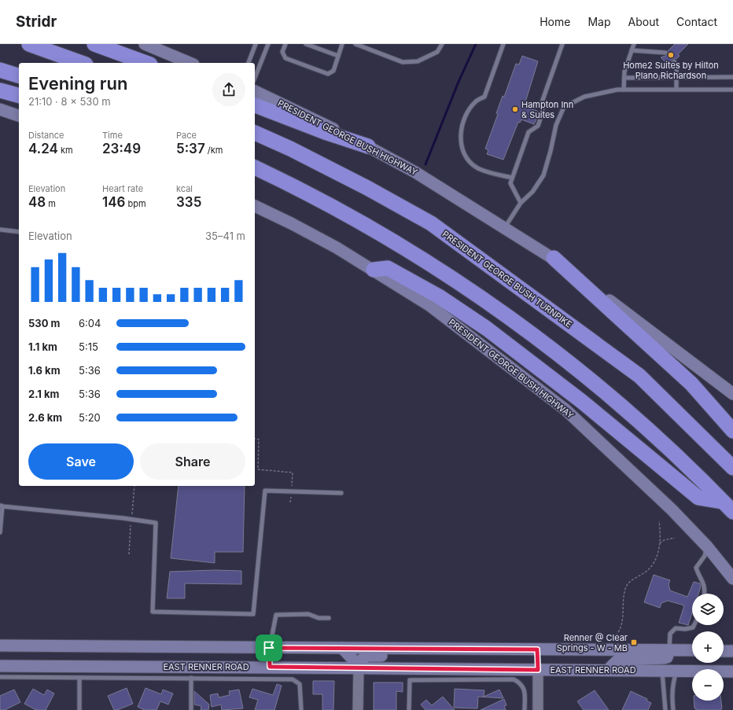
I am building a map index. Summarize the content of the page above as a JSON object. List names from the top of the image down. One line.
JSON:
{"streets":{"highway":["PRESIDENT GEORGE BUSH TURNPIKE"],"main road":["PRESIDENT GEORGE BUSH HIGHWAY","EAST RENNER ROAD"]},"places":{"other":["Home2 Suites by Hilton Plano Richardson","Hampton Inn & Suites"],"transit":["Renner @ Clear Springs - W - MB"]},"page":{"header":"Stridr","nav":["Home","Map","About","Contact"],"heading":["Evening run","21:10 · 8 × 530 m"],"stats":[["Distance","4.24 km"],["Time","23:49"],["Pace","5:37 /km"],["Elevation","48 m"],["Heart rate","146 bpm"],["kcal","335"]],"chart":["Elevation","35–41 m"],"list":[{"name":"530 m","note":"6:04"},{"name":"1.1 km","note":"5:15"},{"name":"1.6 km","note":"5:36"},{"name":"2.1 km","note":"5:36"},{"name":"2.6 km","note":"5:20"}],"buttons":["Save","Share"],"map_buttons":["+","−"]}}
